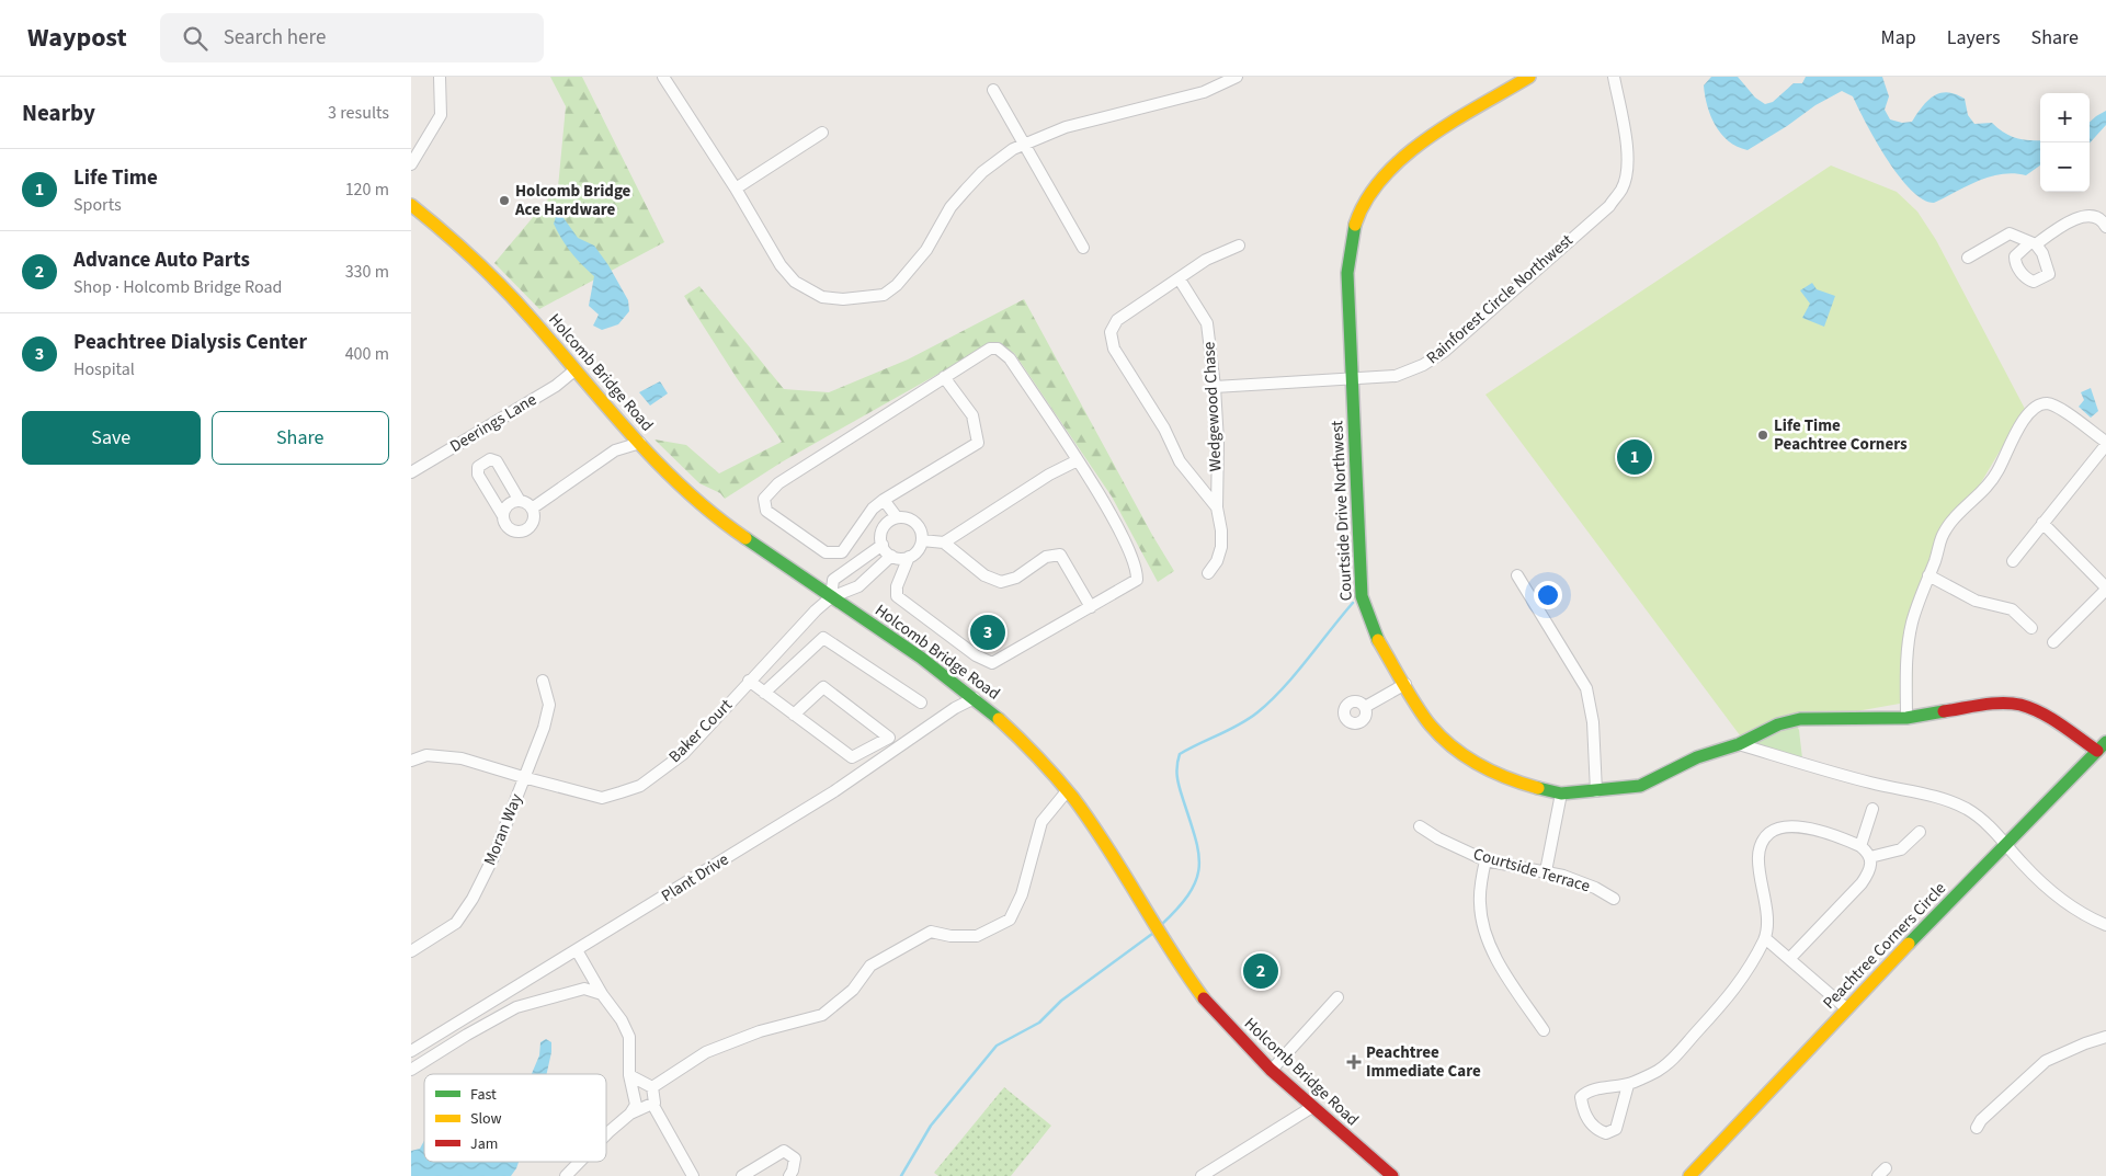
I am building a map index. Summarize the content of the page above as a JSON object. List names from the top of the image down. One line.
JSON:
{"streets":{"street":["Rainforest Circle Northwest","Holcomb Bridge Road","Wedgewood Chase","Deerings Lane","Courtside Drive Northwest","Baker Court","Moran Way","Courtside Terrace","Plant Drive","Peachtree Corners Circle"]},"crossings":[["Rainforest Circle Northwest","Wedgewood Chase"],["Rainforest Circle Northwest","Courtside Drive Northwest"],["Holcomb Bridge Road","Deerings Lane"],["Holcomb Bridge Road","Baker Court"],["Holcomb Bridge Road","Plant Drive"],["Courtside Drive Northwest","Peachtree Corners Circle"],["Baker Court","Moran Way"]],"places":{"other":["Holcomb Bridge Ace Hardware","Life Time Peachtree Corners"],"health":["Peachtree Immediate Care"]},"legend":["Fast","Slow","Jam"],"page":{"header":"Waypost","search":"Search here","nav":["Map","Layers","Share"],"heading":["Nearby","3 results"],"map_buttons":["+","−"],"list":[{"mark":"1","name":"Life Time","note":"Sports","value":"120 m"},{"mark":"2","name":"Advance Auto Parts","note":"Shop · Holcomb Bridge Road","value":"330 m"},{"mark":"3","name":"Peachtree Dialysis Center","note":"Hospital","value":"400 m"}],"buttons":["Save","Share"],"pins":["1","3","2"]}}
